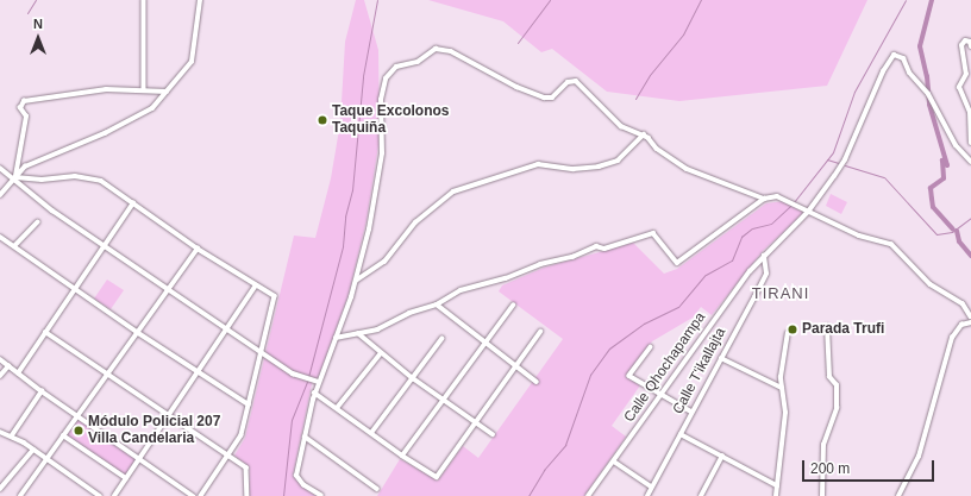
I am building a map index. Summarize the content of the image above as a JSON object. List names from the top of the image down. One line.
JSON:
{"streets":{"street":["Calle Qhochapampa","Calle T'ikallajta"]},"crossings":[["Calle Qhochapampa","Calle T'ikallajta"]],"districts":["TIRANI"],"places":["Taque Excolonos Taquiña","Parada Trufi","Módulo Policial 207 Villa Candelaria"],"scale_bar":"200 m","north":"top"}
